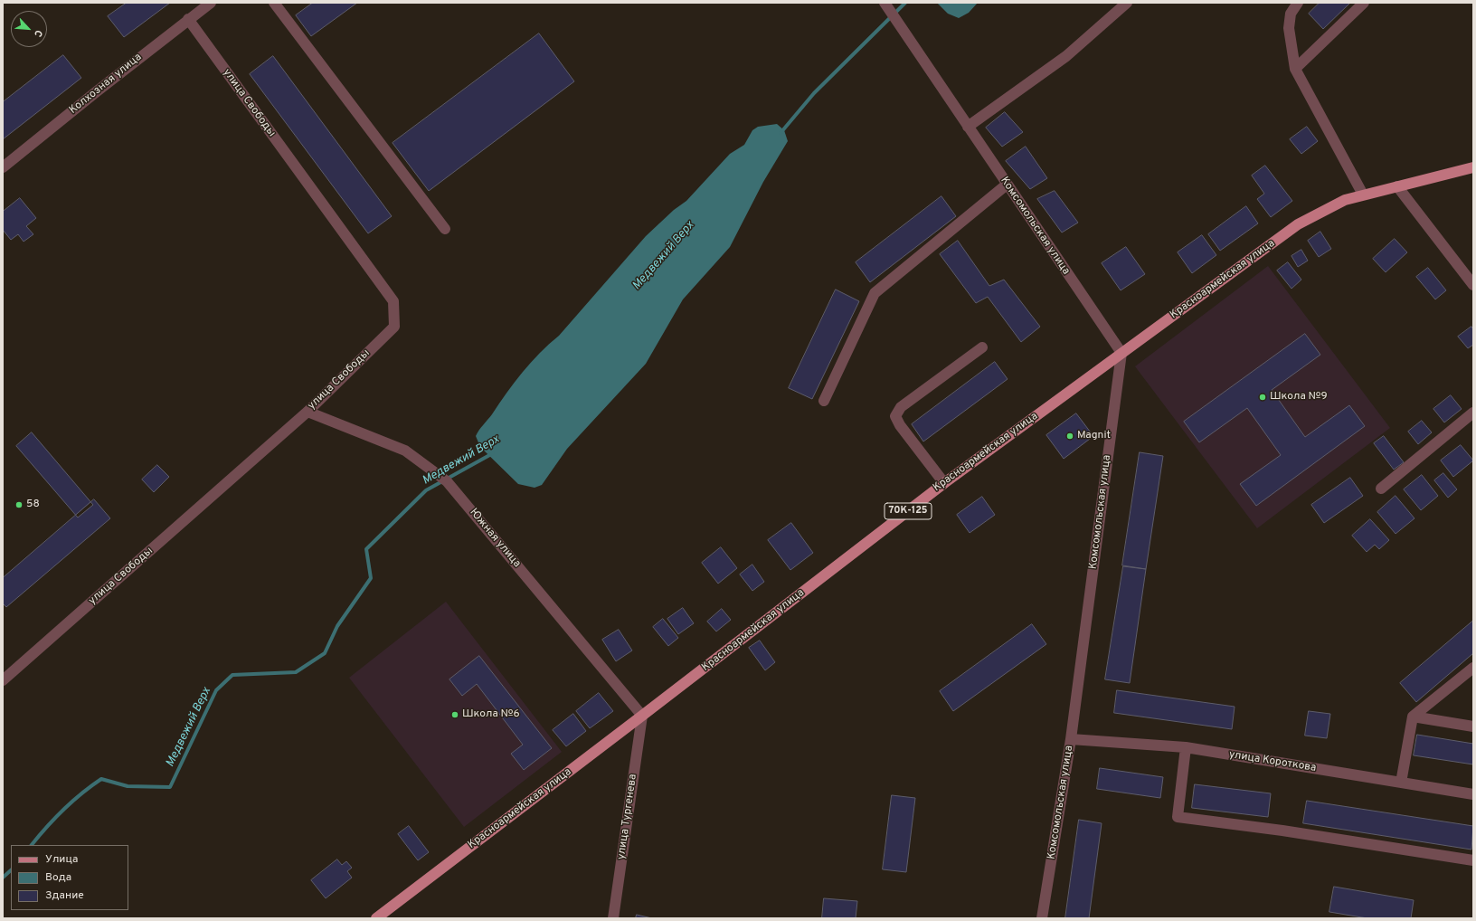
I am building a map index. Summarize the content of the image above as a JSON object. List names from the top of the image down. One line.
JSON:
{"streets":{"main road":["Красноармейская улица","70К-125"],"street":["Колхозная улица","улица Свободы","Комсомольская улица","Южная улица","улица Короткова","улица Тургенева"]},"crossings":[["Колхозная улица","улица Свободы"],["улица Свободы","Южная улица"],["Комсомольская улица","Красноармейская улица"],["Комсомольская улица","улица Короткова"],["Красноармейская улица","Южная улица"],["Красноармейская улица","улица Тургенева"],["Южная улица","улица Тургенева"]],"water":["Медвежий Верх"],"places":["Школа №9","Magnit","58","Школа №6"],"legend":["Улица","Вода","Здание"],"north":"bottom right"}
